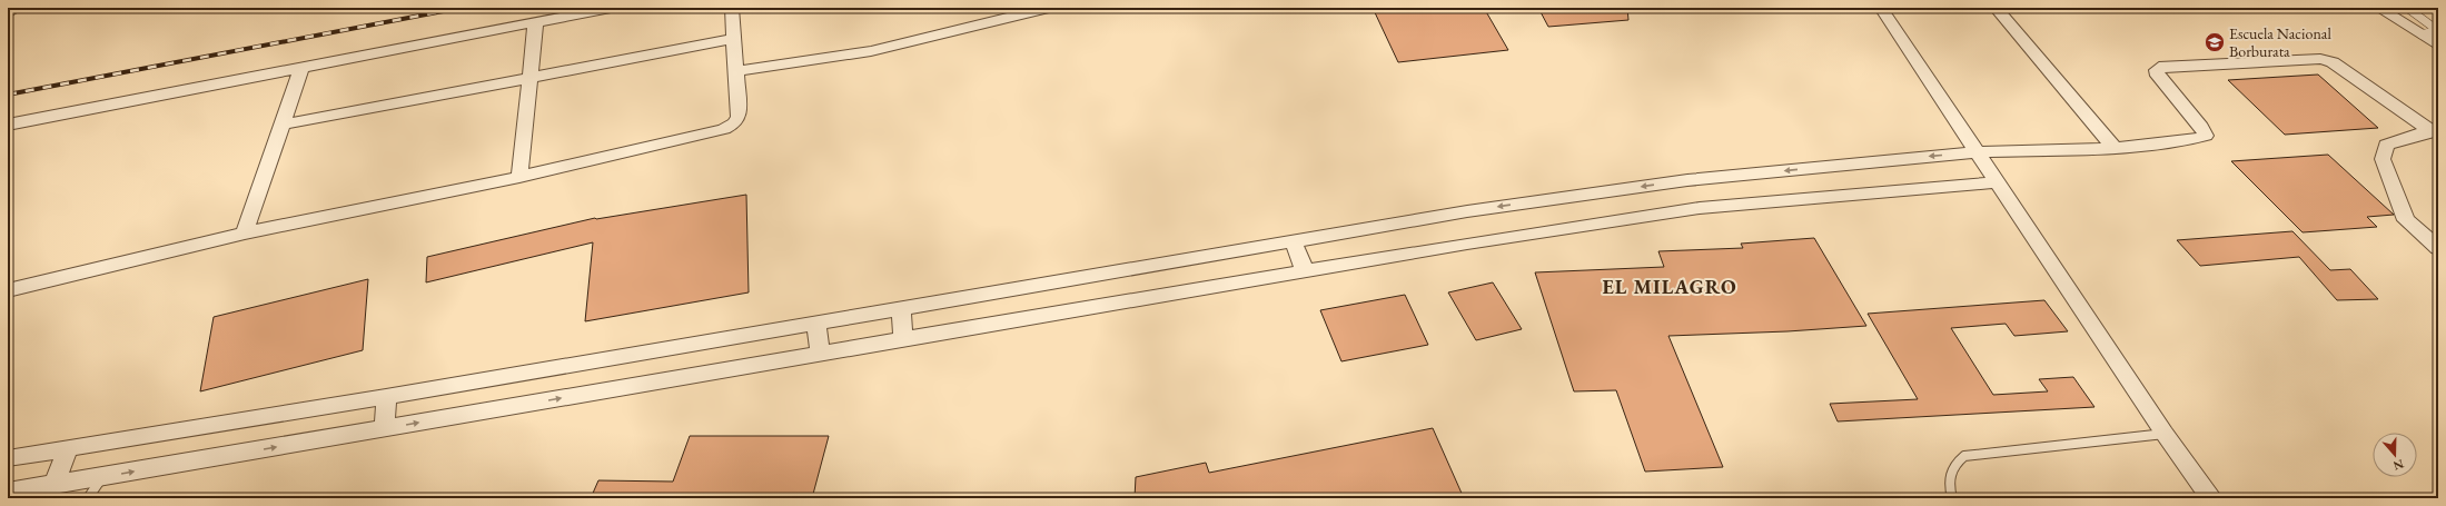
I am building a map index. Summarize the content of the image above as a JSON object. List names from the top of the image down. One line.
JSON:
{"districts":["EL MILAGRO"],"places":{"school or university":["Escuela Nacional Borburata"]},"north":"bottom"}
